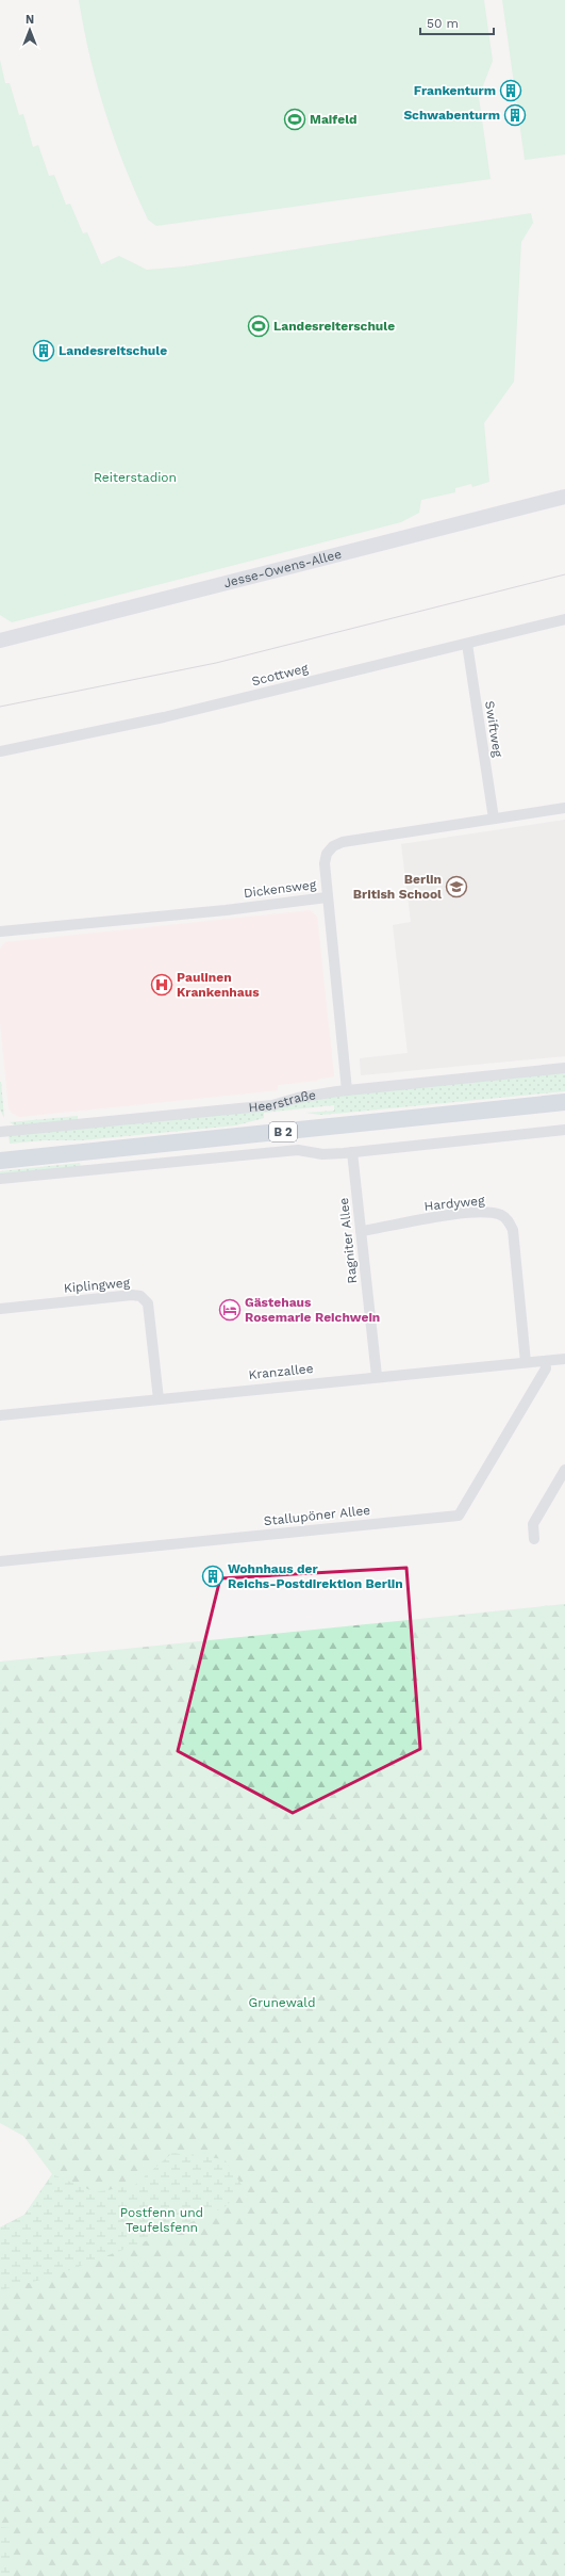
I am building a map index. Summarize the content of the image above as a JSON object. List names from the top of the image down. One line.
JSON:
{"streets":{"main road":["B 2"],"street":["Jesse-Owens-Allee","Scottweg","Swiftweg","Dickensweg","Heerstraße","Hardyweg","Ragniter Allee","Kiplingweg","Kranzallee","Stallupöner Allee"]},"crossings":[["Scottweg","Swiftweg"],["Swiftweg","Dickensweg"],["Hardyweg","Ragniter Allee"],["Hardyweg","Kranzallee"],["Ragniter Allee","Kranzallee"],["Kiplingweg","Kranzallee"],["Kranzallee","Stallupöner Allee"]],"parks":["Reiterstadion","Grunewald","Postfenn und Teufelsfenn"],"places":{"building":["Frankenturm","Schwabenturm","Landesreitschule","Wohnhaus der Reichs-Postdirektion Berlin"],"sports":["Maifeld","Landesreiterschule"],"school or university":["Berlin British School"],"hospital":["Paulinen Krankenhaus"],"hotel":["Gästehaus Rosemarie Reichwein"]},"scale_bar":"50 m","north":"top"}
